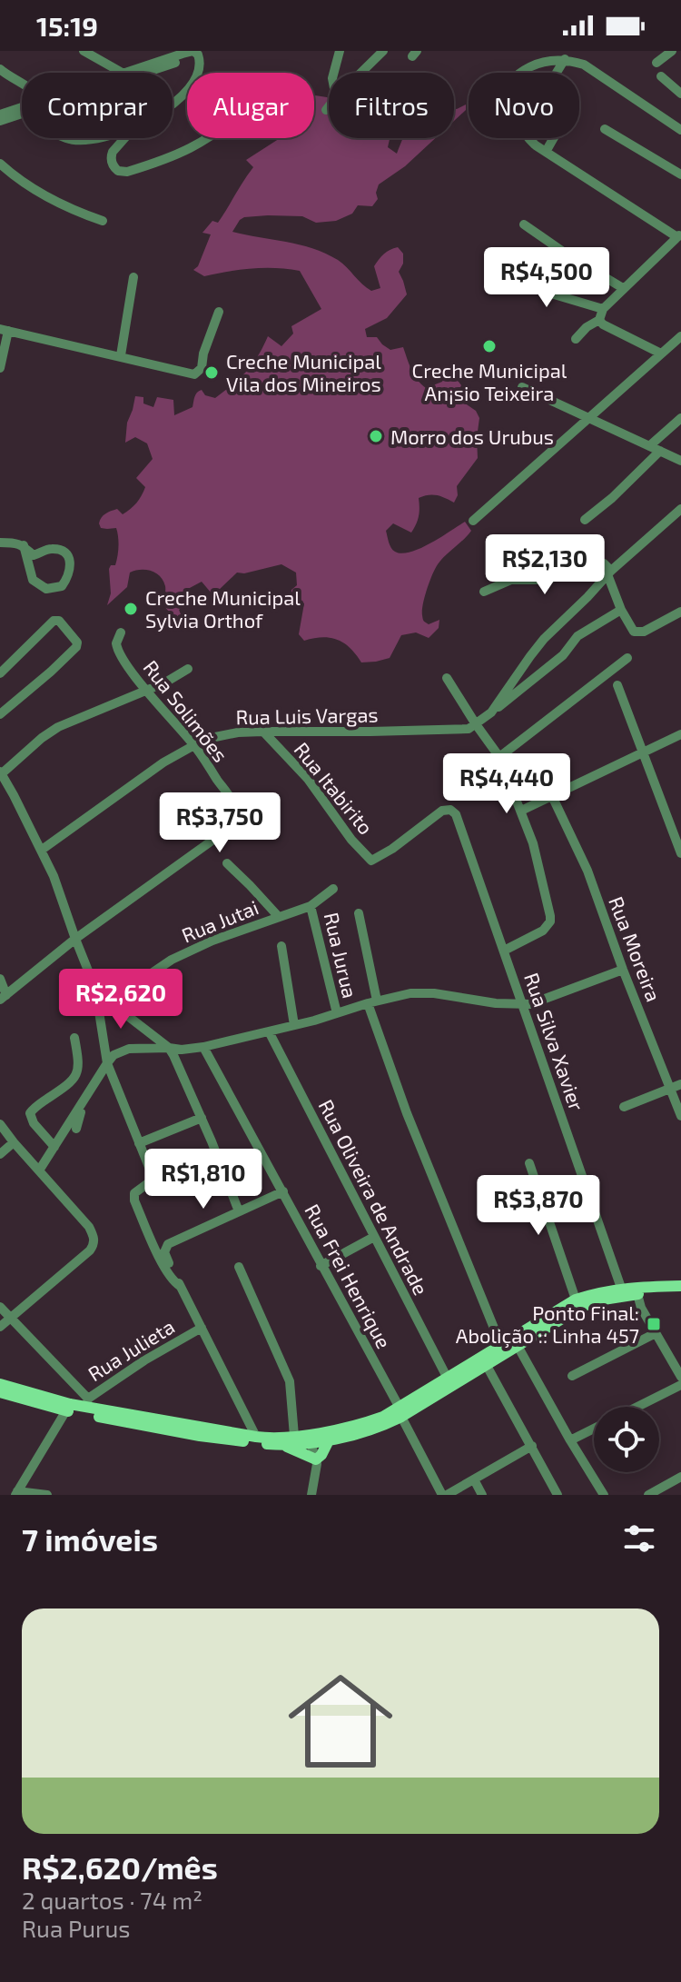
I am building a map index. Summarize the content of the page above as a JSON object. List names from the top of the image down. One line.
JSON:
{"streets":{"street":["Rua Solimões","Rua Luis Vargas","Rua Itabirito","Rua Jutai","Rua Moreira","Rua Jurua","Rua Silva Xavier","Rua Oliveira de Andrade","Rua Frei Henrique","Rua Julieta"]},"crossings":[["Rua Solimões","Rua Luis Vargas"],["Rua Luis Vargas","Rua Itabirito"],["Rua Itabirito","Rua Silva Xavier"],["Rua Jutai","Rua Jurua"]],"places":{"other":["Creche Municipal An¡sio Teixeira","Creche Municipal Vila dos Mineiros","Morro dos Urubus","Creche Municipal Sylvia Orthof"],"transit":["Ponto Final: Abolição :: Linha 457"]},"page":{"status":"15:19","chip":["Comprar","Alugar","Filtros","Novo"],"price":["R$4,500","R$2,130","R$4,440","R$3,750","R$2,620","R$1,810","R$3,870"],"heading":"7 imóveis","list":[{"name":"R$2,620/mês","note":"2 quartos · 74 m² · Rua Purus"}]}}
